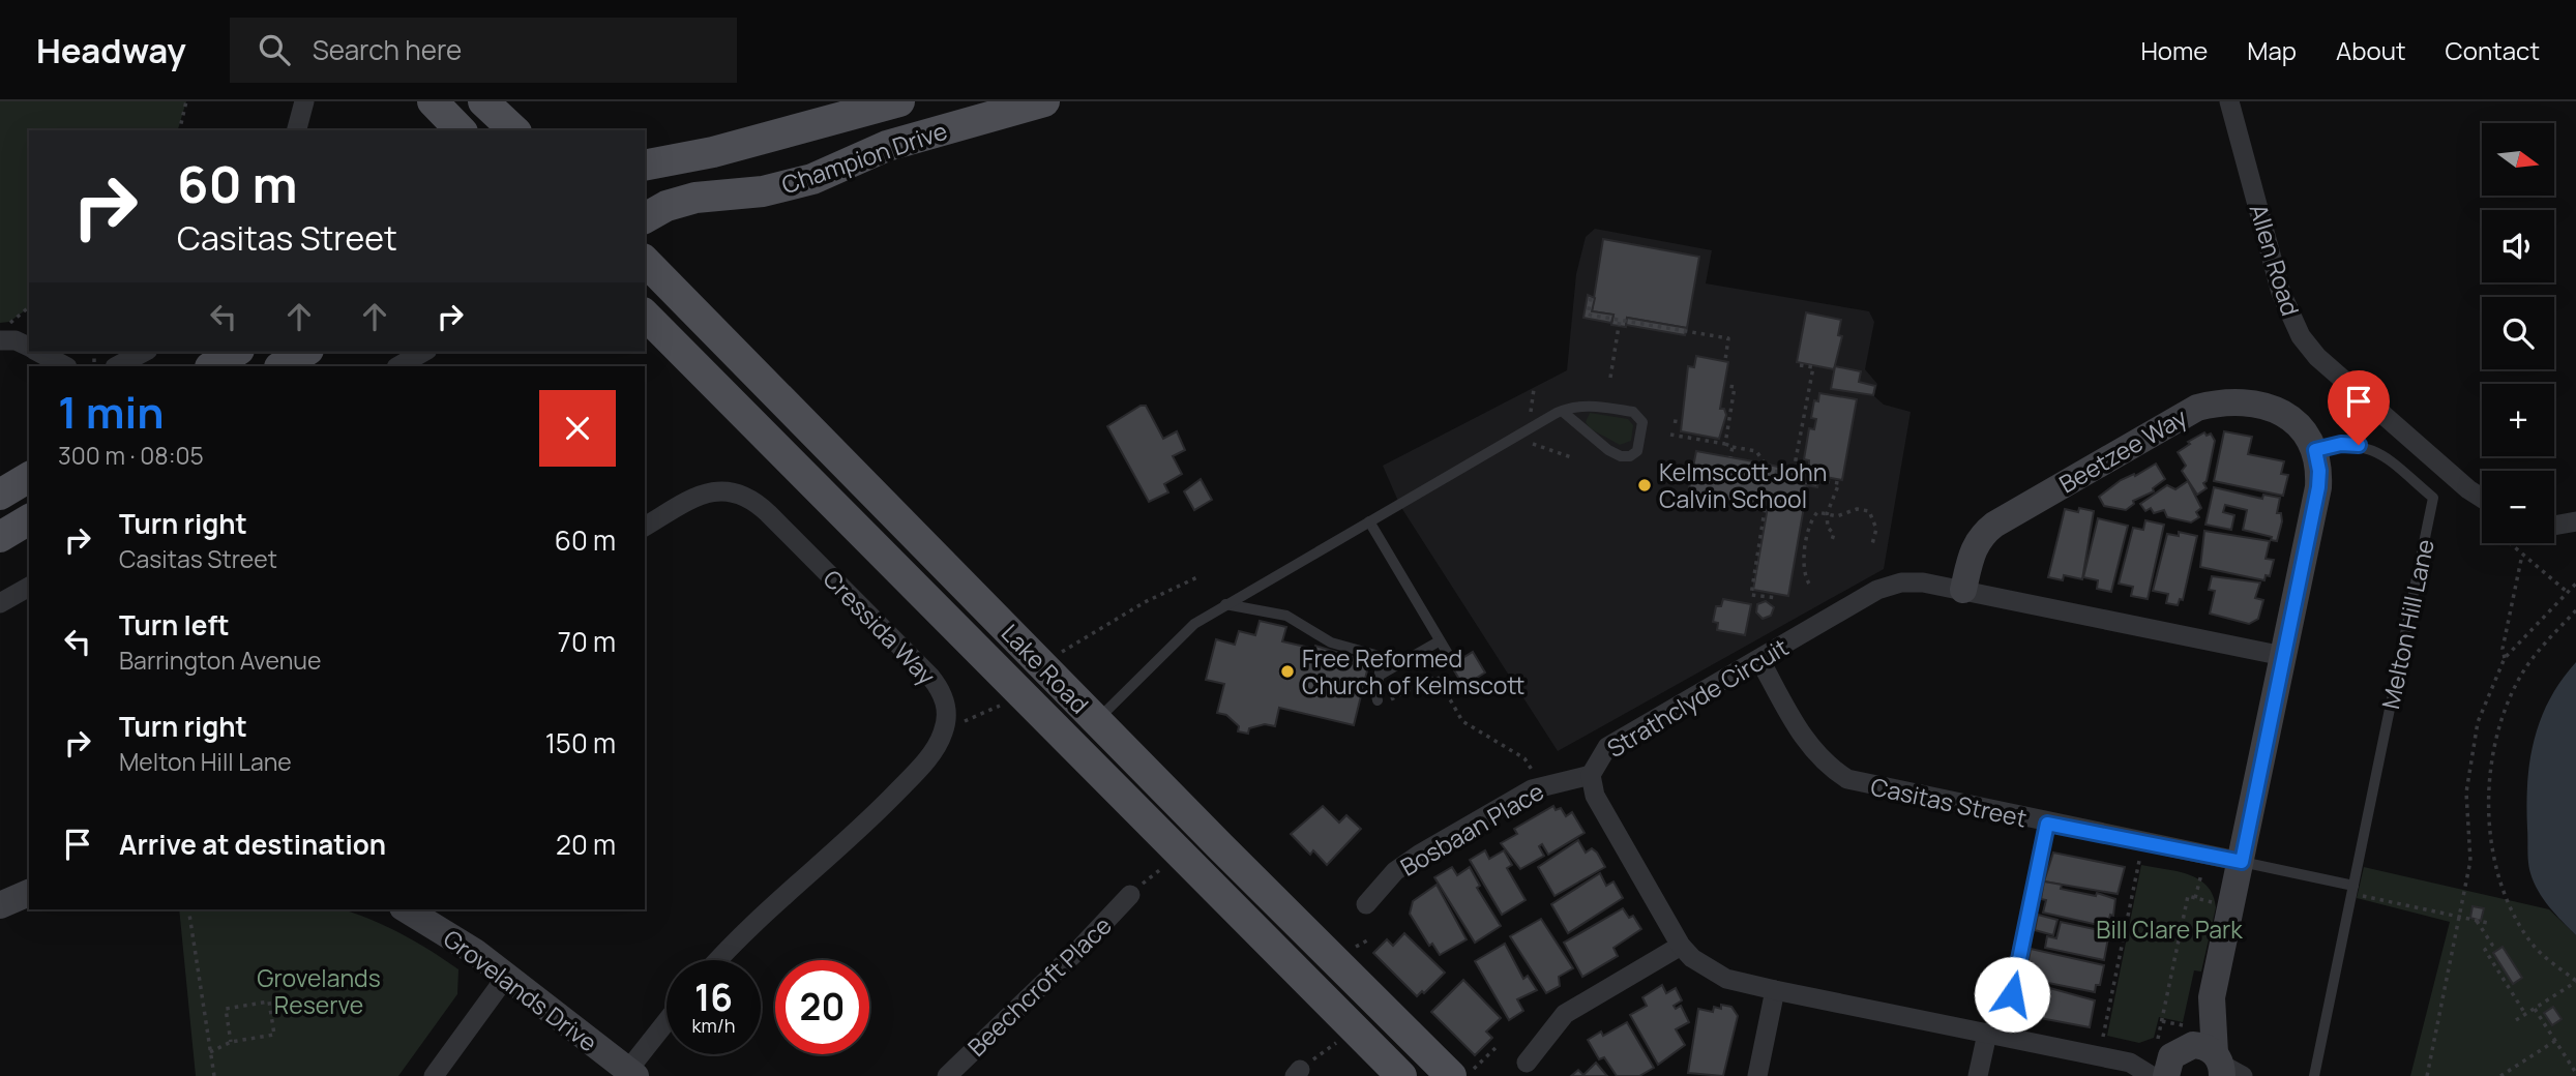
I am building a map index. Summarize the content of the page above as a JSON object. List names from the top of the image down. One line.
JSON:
{"streets":{"main road":["Champion Drive","Lake Road"],"street":["Allen Road","Beetzee Way","Cressida Way","Strathclyde Circuit","Casitas Street","Bosbaan Place","Beechcroft Place","Grovelands Drive"],"lane":["Melton Hill Lane"]},"crossings":[["Beetzee Way","Melton Hill Lane"],["Beetzee Way","Strathclyde Circuit"],["Strathclyde Circuit","Casitas Street"],["Strathclyde Circuit","Bosbaan Place"]],"parks":["Bill Clare Park","Grovelands Reserve"],"places":["Kelmscott John Calvin School","Free Reformed Church of Kelmscott"],"north":"right","page":{"header":"Headway","search":"Search here","nav":["Home","Map","About","Contact"],"map_buttons":["+","−"],"turn":["60 m","Casitas Street"],"heading":["1 min","300 m · 08:05"],"list":[{"name":"Turn right","note":"Casitas Street","value":"60 m"},{"name":"Turn left","note":"Barrington Avenue","value":"70 m"},{"name":"Turn right","note":"Melton Hill Lane","value":"150 m"},{"name":"Arrive at destination","value":"20 m"}],"speed":"16 km/h","limit":"20"}}
